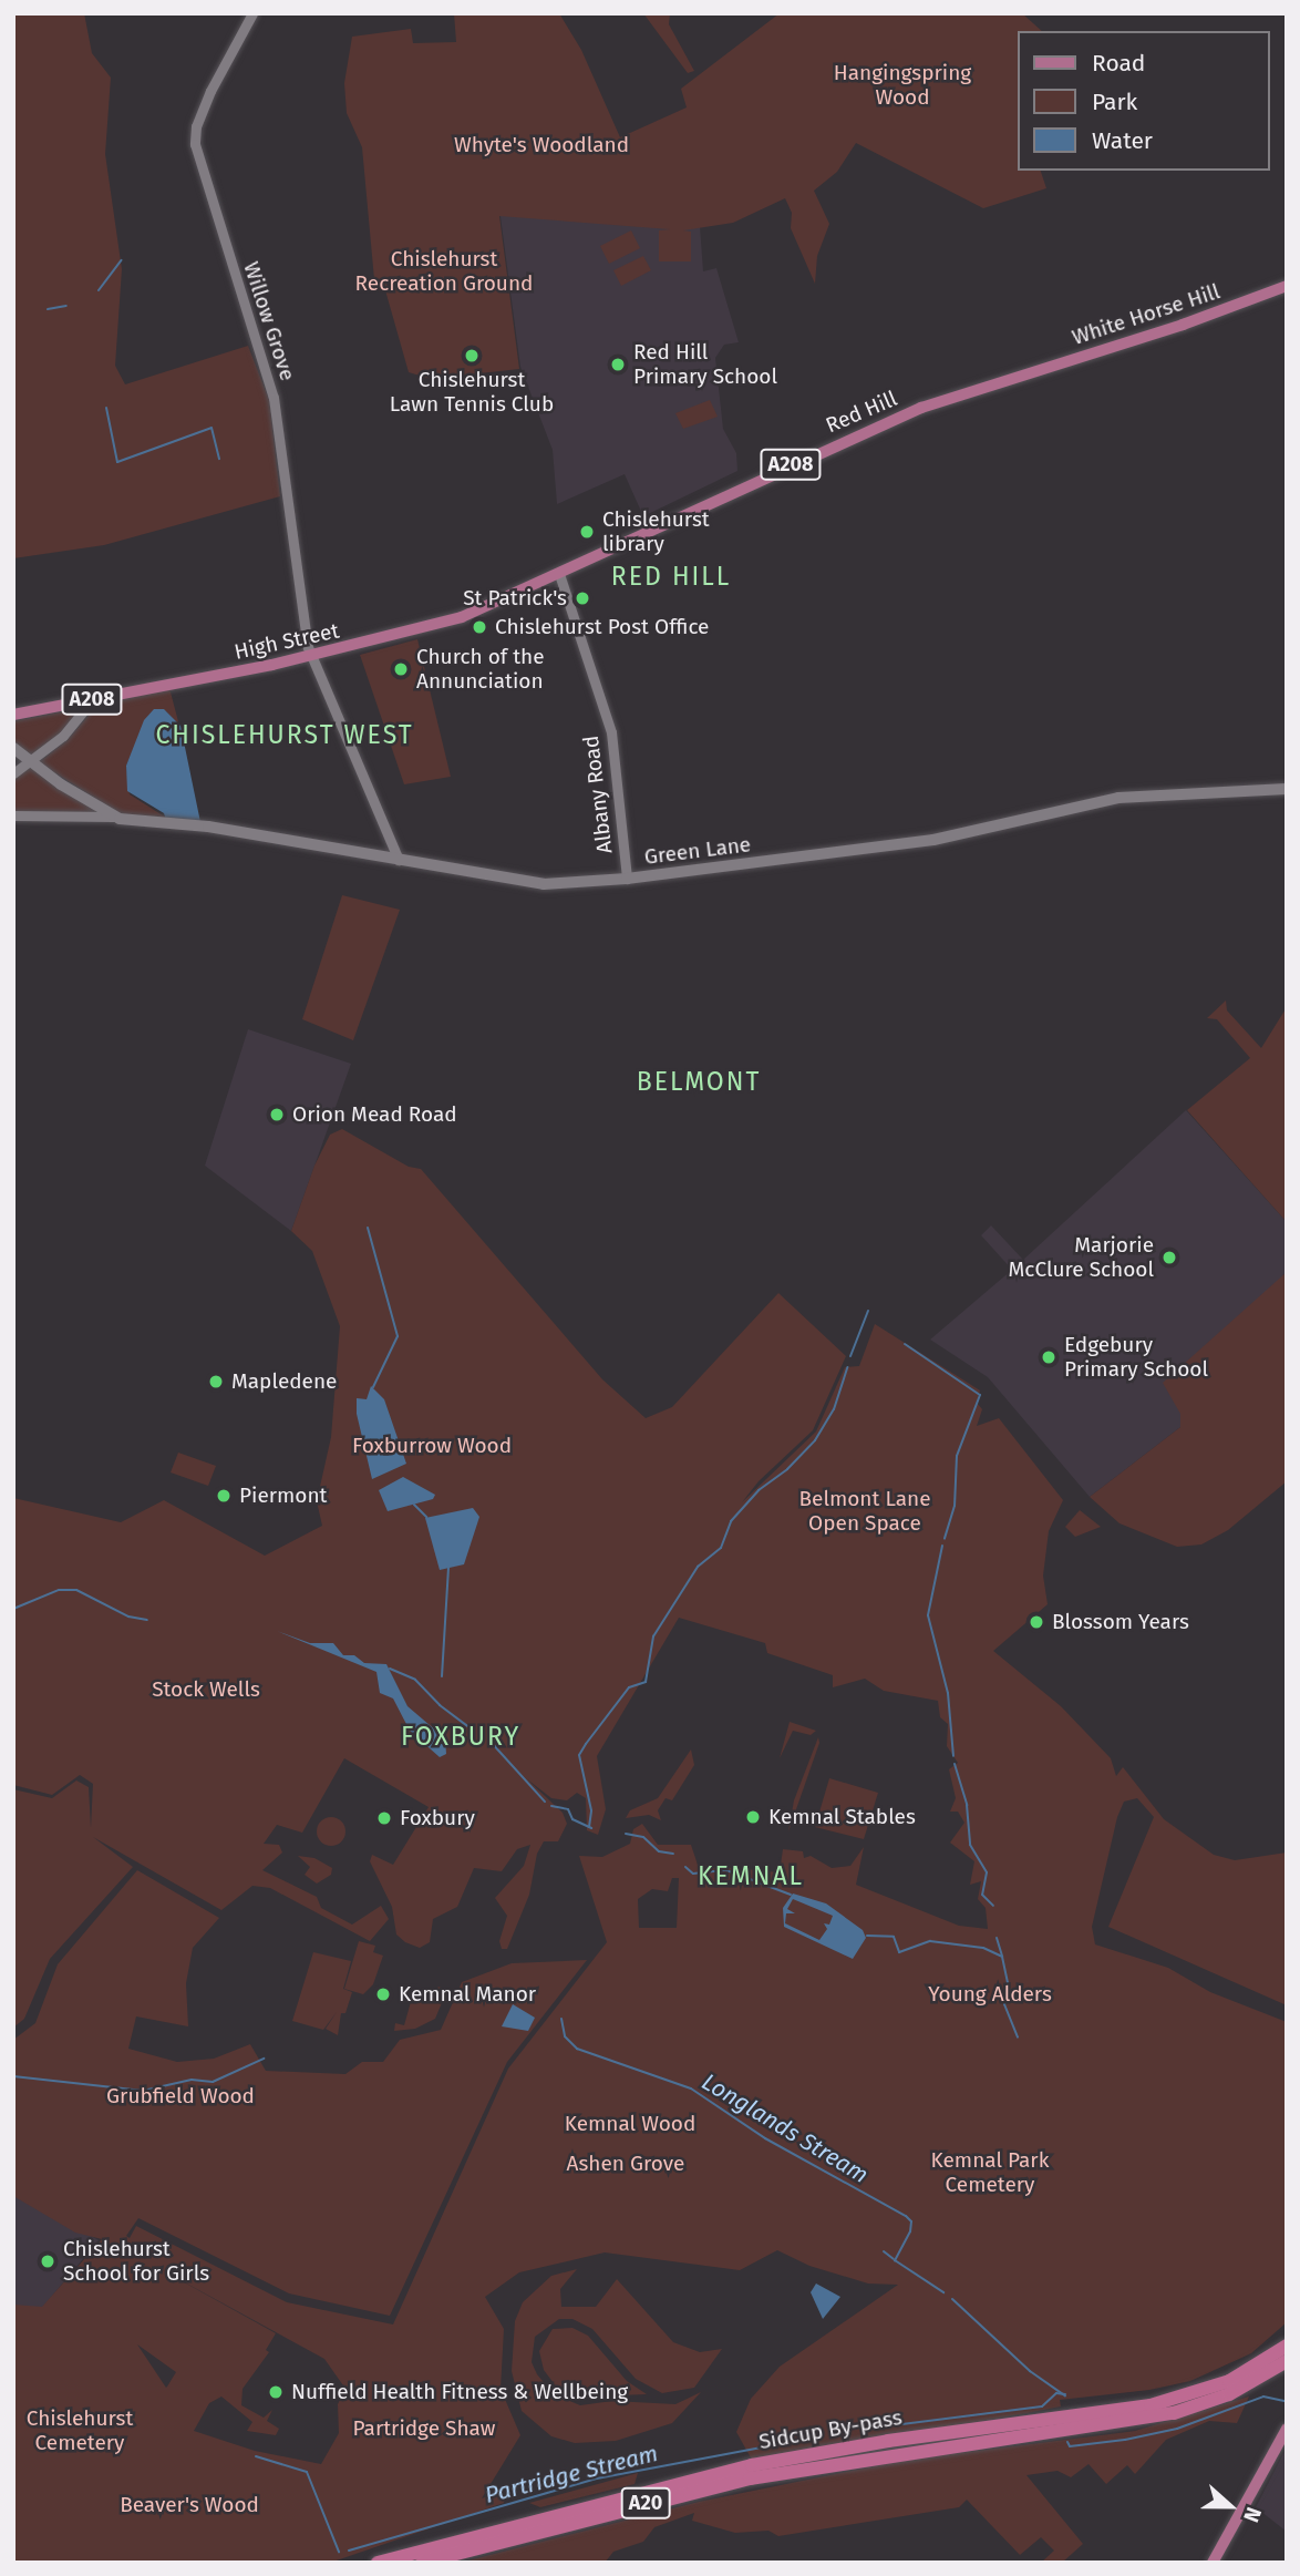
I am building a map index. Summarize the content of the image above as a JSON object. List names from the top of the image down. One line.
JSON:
{"streets":{"highway":["Sidcup By-pass","A20"],"main road":["White Horse Hill","Red Hill","A208","High Street","Green Lane"],"street":["Willow Grove","Albany Road"]},"crossings":[["White Horse Hill","Red Hill"],["Willow Grove","High Street"],["Willow Grove","Green Lane"],["Red Hill","High Street"],["Red Hill","Albany Road"],["High Street","Albany Road"],["Albany Road","Green Lane"]],"districts":["RED HILL","CHISLEHURST WEST","BELMONT","FOXBURY","KEMNAL"],"water":["Longlands Stream","Partridge Stream"],"parks":["Hangingspring Wood","Whyte's Woodland","Chislehurst Recreation Ground","Foxburrow Wood","Belmont Lane Open Space","Stock Wells","Young Alders","Grubfield Wood","Kemnal Wood","Kemnal Park Cemetery","Ashen Grove","Chislehurst Cemetery","Partridge Shaw","Beaver's Wood"],"places":["Chislehurst Lawn Tennis Club","Red Hill Primary School","Chislehurst library","St Patrick's","Chislehurst Post Office","Church of the Annunciation","Orion Mead Road","Marjorie McClure School","Edgebury Primary School","Mapledene","Piermont","Blossom Years","Kemnal Stables","Foxbury","Kemnal Manor","Chislehurst School for Girls","Nuffield Health Fitness & Wellbeing"],"legend":["Road","Park","Water"],"north":"right"}
